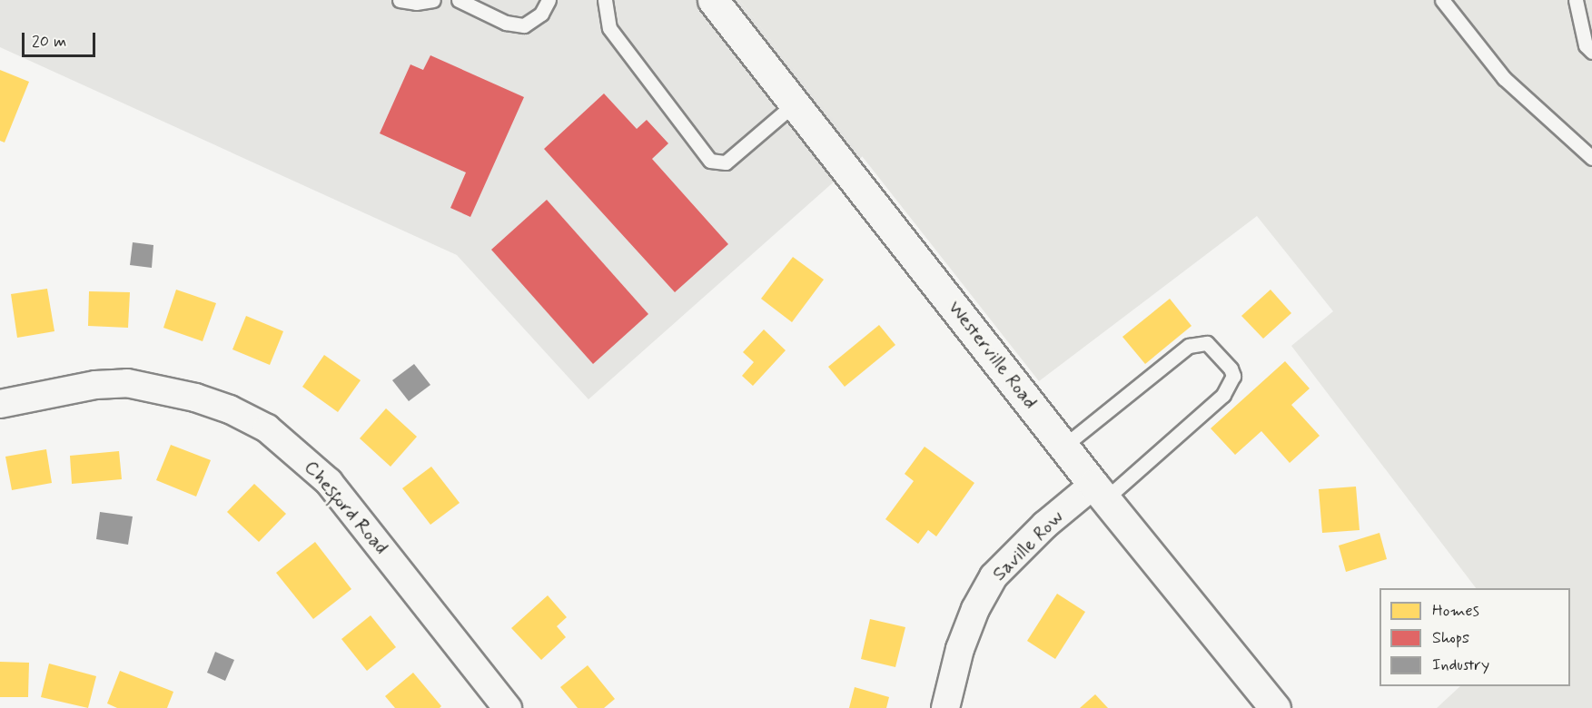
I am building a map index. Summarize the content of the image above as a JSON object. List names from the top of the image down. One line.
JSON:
{"streets":{"main road":["Westerville Road"],"street":["Chesford Road","Saville Row"]},"crossings":[["Westerville Road","Saville Row"]],"legend":["Homes","Shops","Industry"],"scale_bar":"20 m"}
